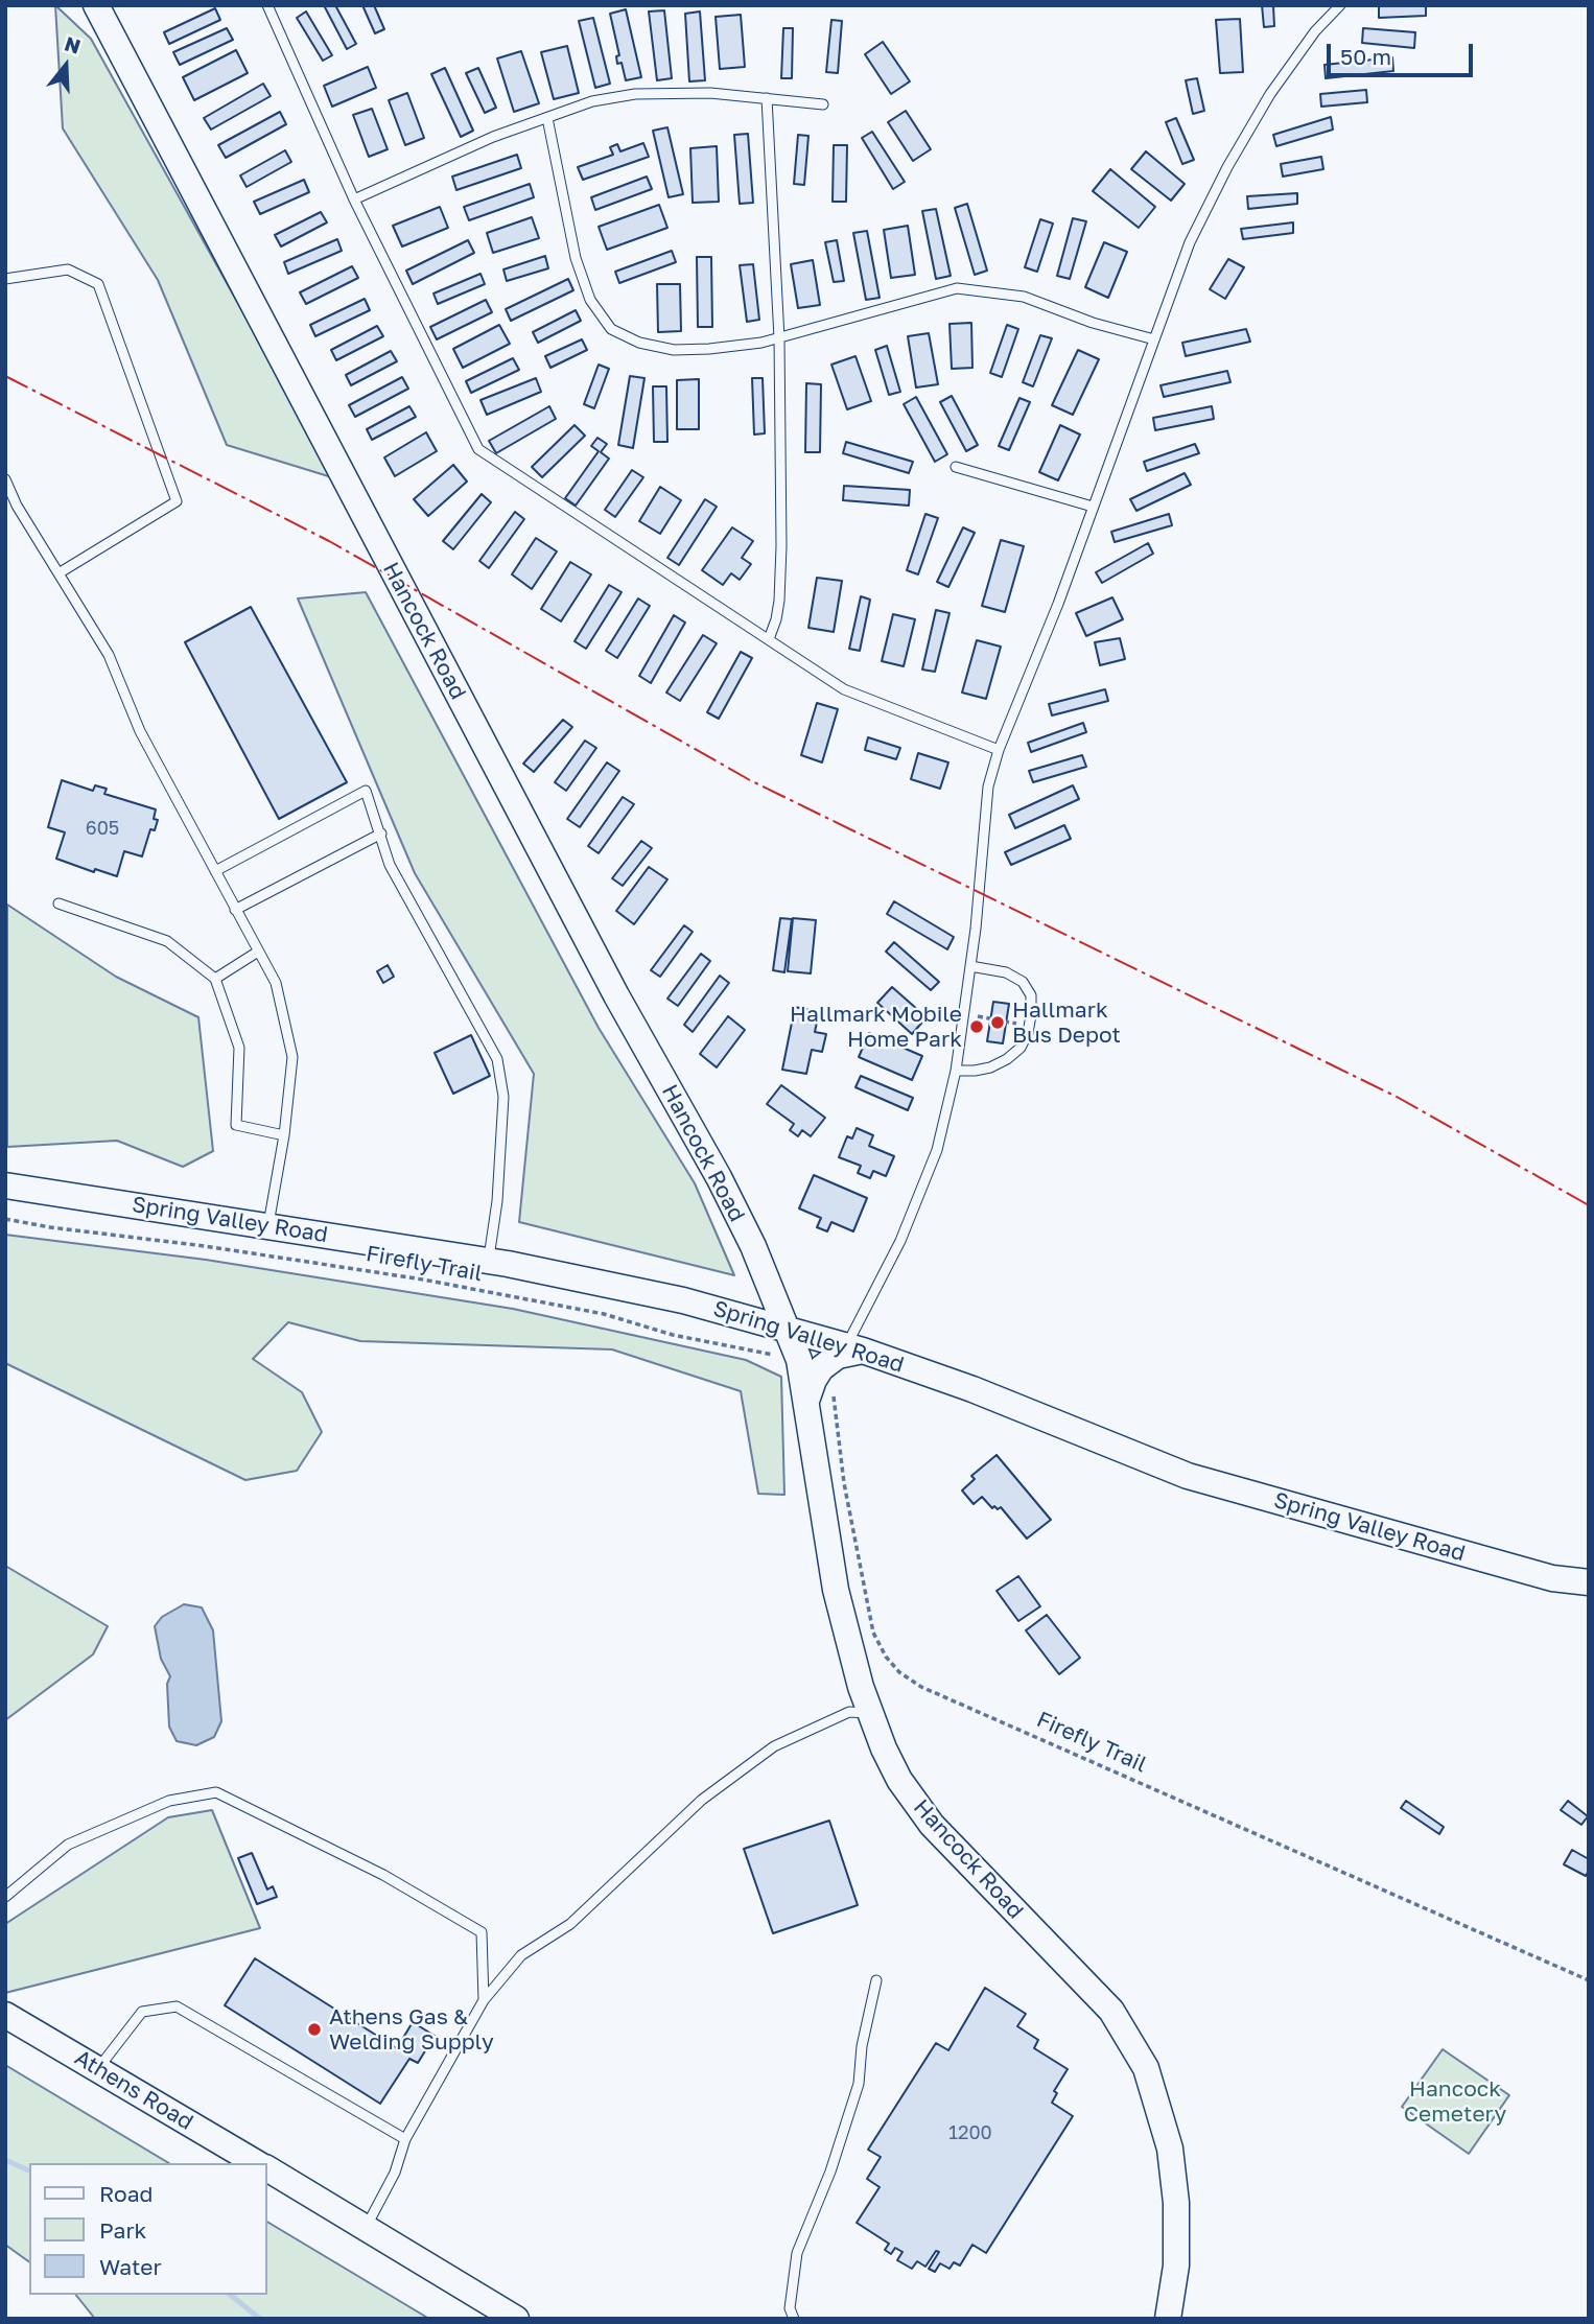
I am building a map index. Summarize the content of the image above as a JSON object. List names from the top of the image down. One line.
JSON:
{"streets":{"street":["Hancock Road","Spring Valley Road","Athens Road"],"path":["Firefly Trail"]},"crossings":[["Hancock Road","Spring Valley Road"]],"parks":["Hancock Cemetery"],"places":["Hallmark Bus Depot","Hallmark Mobile Home Park","Athens Gas & Welding Supply"],"house_numbers":["605","1200"],"legend":["Road","Park","Water"],"scale_bar":"50 m","north":"top"}
